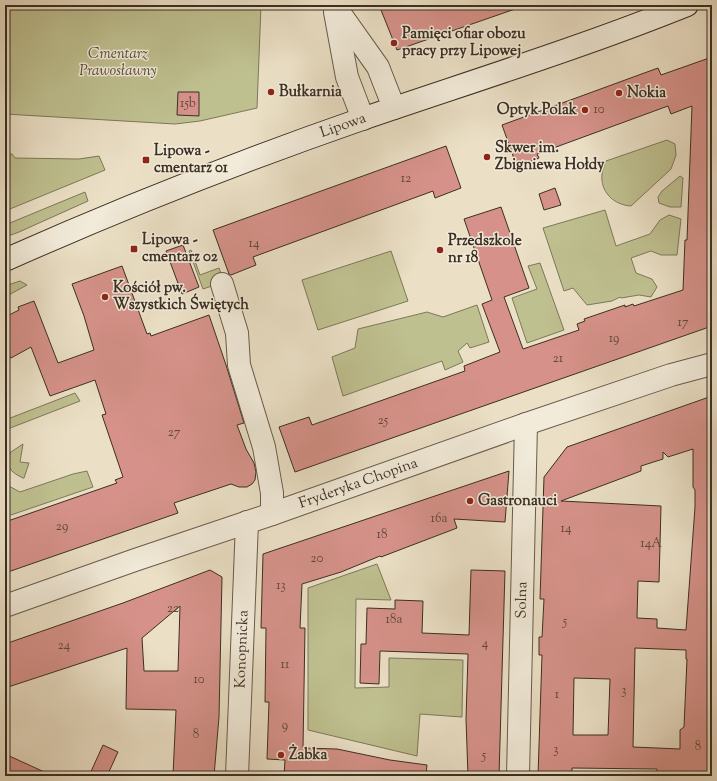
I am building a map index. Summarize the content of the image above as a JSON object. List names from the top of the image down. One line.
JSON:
{"streets":{"street":["Lipowa","Fryderyka Chopina","Solna","Konopnicka"]},"crossings":[["Fryderyka Chopina","Solna"],["Fryderyka Chopina","Konopnicka"]],"parks":["Cmentarz Prawosławny"],"places":{"other":["Pamięci ofiar obozu pracy przy Lipowej","Bułkarnia","Nokia","Optyk Polak","Skwer im. Zbigniewa Hołdy","Przedszkole nr 18","Kościół pw. Wszystkich Świętych","Gastronauci","Żabka"],"transit":["Lipowa - cmentarz 01","Lipowa - cmentarz 02"]},"house_numbers":["15b","10","12","14","17","19","21","25","27","16a","29","14","18","14A","20","13","22","18a","5","4","24","11","10","3","1","9","8","8","3","5"]}
